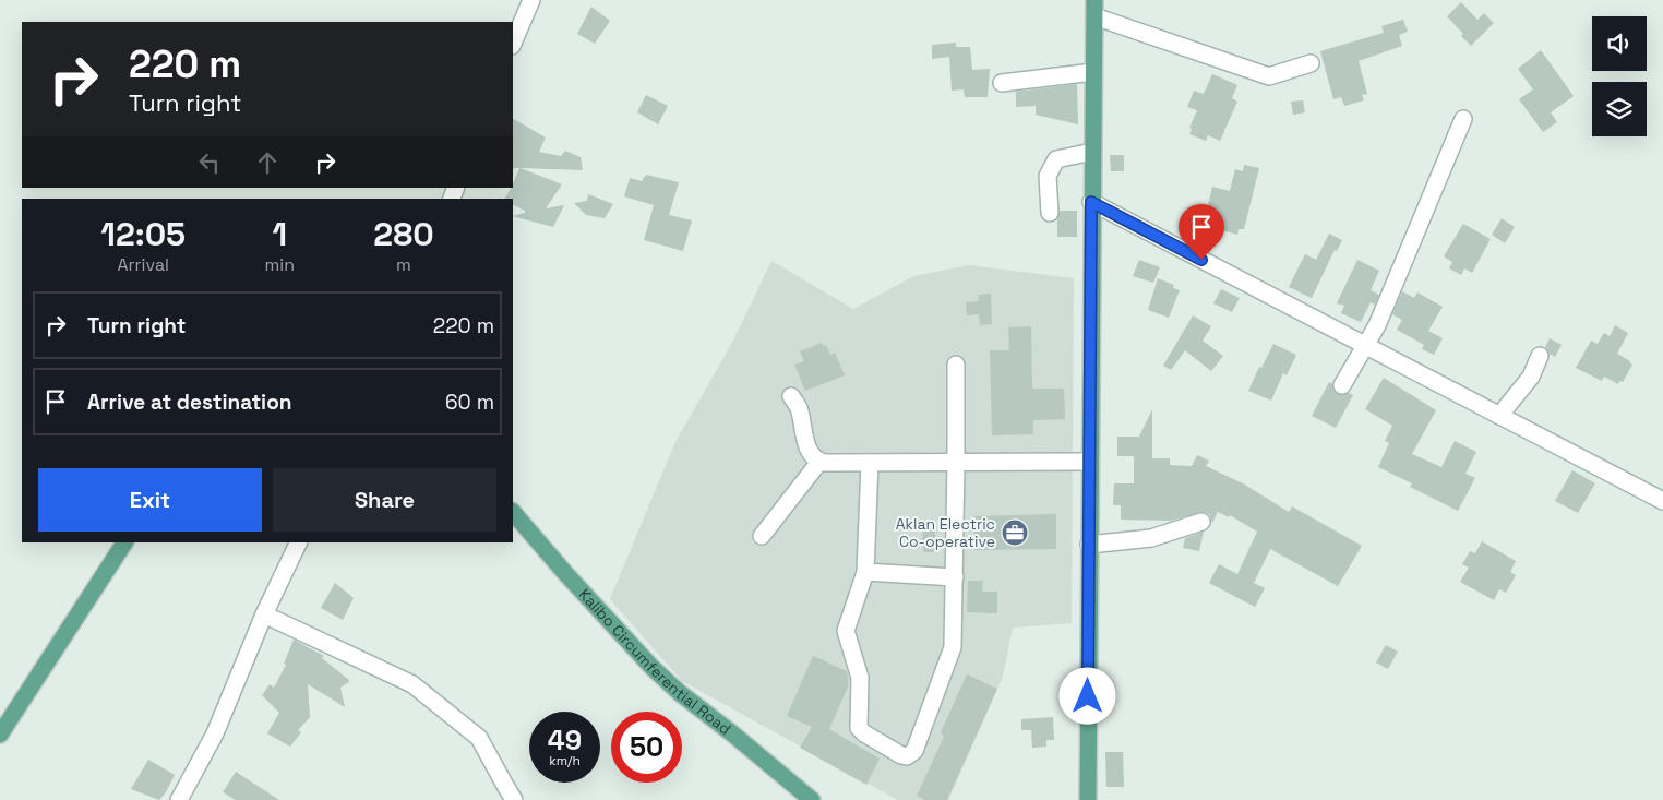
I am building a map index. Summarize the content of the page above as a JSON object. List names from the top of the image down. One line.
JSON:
{"streets":{"main road":["Kalibo Circumferential Road"]},"places":{"office":["Aklan Electric Co-operative"]},"page":{"turn":["220 m","Turn right"],"eta":["12:05","Arrival","1","min","280","m"],"list":[{"name":"Turn right","value":"220 m"},{"name":"Arrive at destination","value":"60 m"}],"buttons":["Exit","Share"],"speed":"49 km/h","limit":"50"}}
